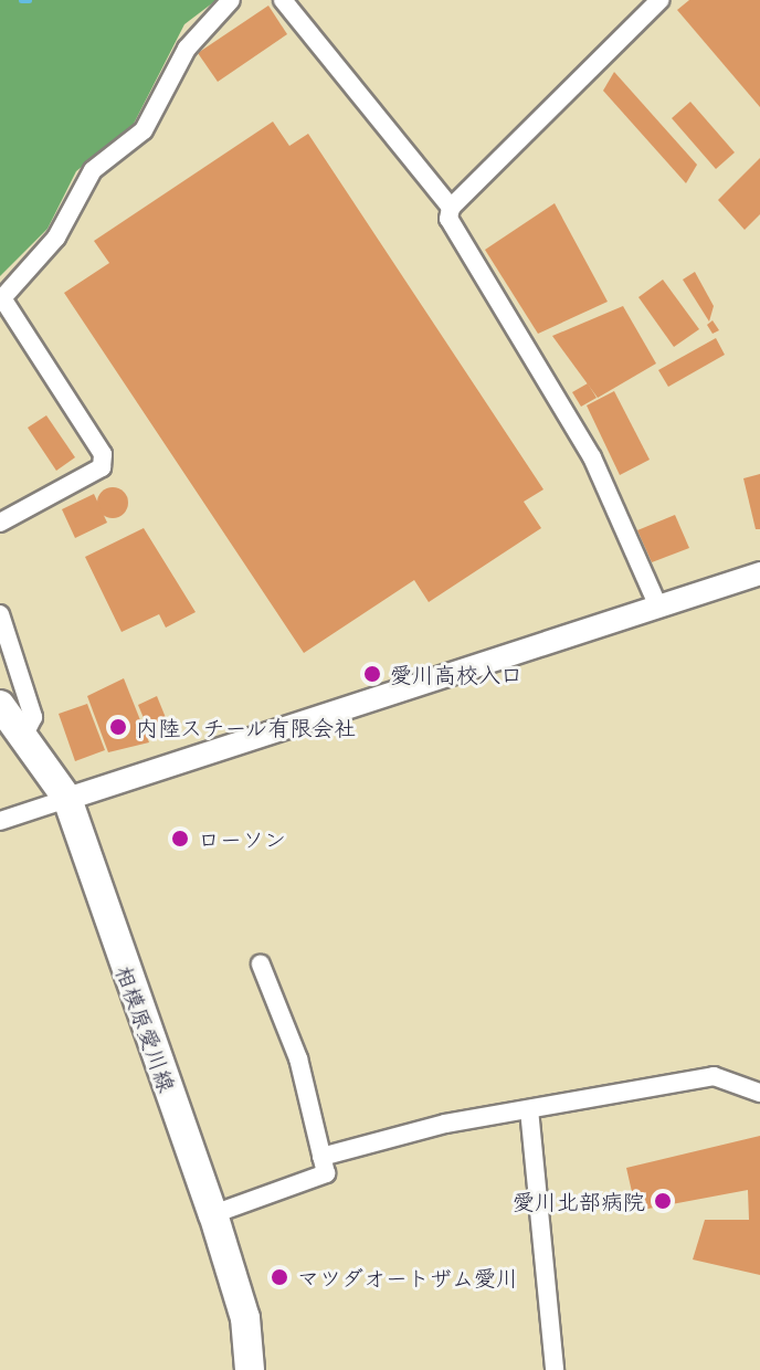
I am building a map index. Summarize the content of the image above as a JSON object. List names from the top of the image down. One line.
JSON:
{"streets":{"main road":["相模原愛川線"]},"places":["愛川高校入口","内陸スチール有限会社","ローソン","愛川北部病院","マツダオートザム愛川"]}
